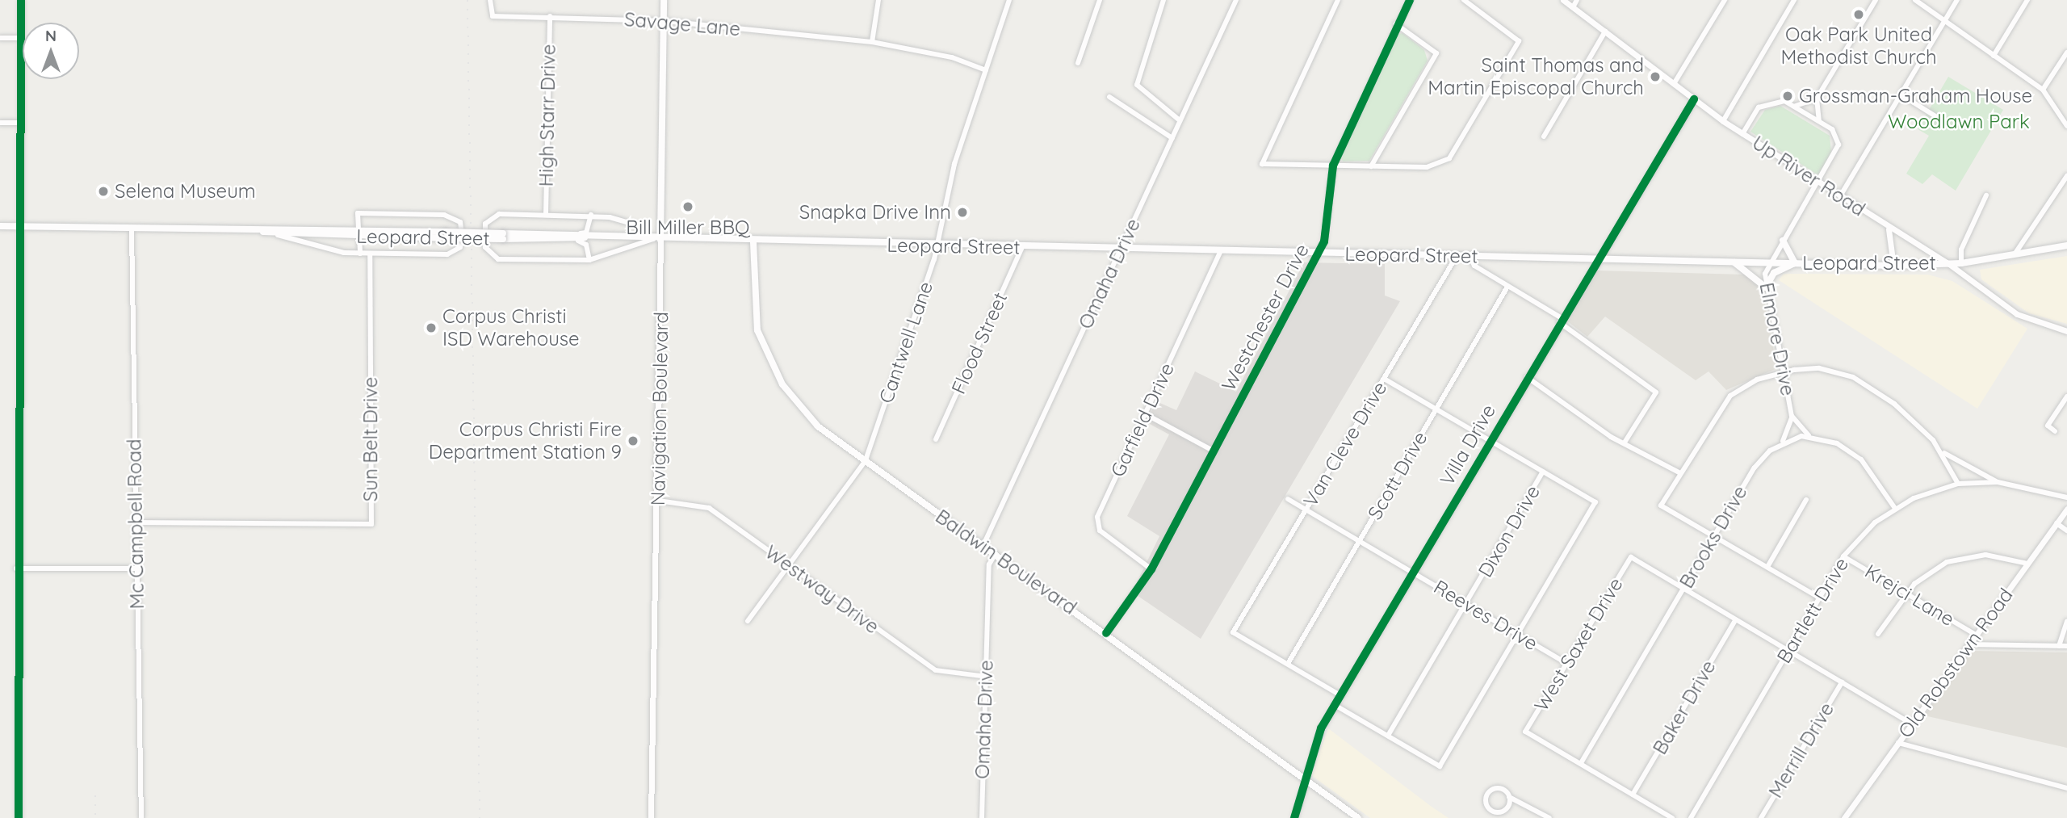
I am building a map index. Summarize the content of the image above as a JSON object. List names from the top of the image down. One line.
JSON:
{"streets":{"main road":["Leopard Street","Navigation Boulevard","Baldwin Boulevard"],"street":["Savage Lane","High Starr Drive","Up River Road","Omaha Drive","Westchester Drive","Elmore Drive","Cantwell Lane","Flood Street","Garfield Drive","Sun Belt Drive","Van Cleve Drive","Villa Drive","Scott Drive","Mc Campbell Road","Dixon Drive","Brooks Drive","Westway Drive","Krejci Lane","Bartlett Drive","Reeves Drive","West Saxet Drive","Old Robstown Road","Baker Drive","Merrill Drive"]},"crossings":[["Savage Lane","High Starr Drive"],["Savage Lane","Cantwell Lane"],["Savage Lane","Navigation Boulevard"],["Up River Road","Leopard Street"],["Up River Road","Villa Drive"],["Leopard Street","Omaha Drive"],["Leopard Street","Westchester Drive"],["Leopard Street","Elmore Drive"],["Leopard Street","Cantwell Lane"],["Leopard Street","Flood Street"],["Leopard Street","Navigation Boulevard"],["Leopard Street","Garfield Drive"],["Leopard Street","Van Cleve Drive"],["Leopard Street","Villa Drive"],["Leopard Street","Mc Campbell Road"],["Leopard Street","Baldwin Boulevard"],["Omaha Drive","Baldwin Boulevard"],["Omaha Drive","Westway Drive"],["Westchester Drive","Garfield Drive"],["Westchester Drive","Baldwin Boulevard"],["Elmore Drive","Brooks Drive"],["Cantwell Lane","Baldwin Boulevard"],["Cantwell Lane","Westway Drive"],["Navigation Boulevard","Westway Drive"],["Sun Belt Drive","Mc Campbell Road"],["Van Cleve Drive","Scott Drive"],["Van Cleve Drive","Reeves Drive"],["Villa Drive","Baldwin Boulevard"],["Villa Drive","Reeves Drive"],["Scott Drive","Reeves Drive"],["Dixon Drive","Reeves Drive"],["Brooks Drive","West Saxet Drive"],["Krejci Lane","Bartlett Drive"],["Krejci Lane","Old Robstown Road"],["Reeves Drive","West Saxet Drive"]],"parks":["Woodlawn Park"],"places":["Oak Park United Methodist Church","Saint Thomas and Martin Episcopal Church","Grossman-Graham House","Selena Museum","Bill Miller BBQ","Snapka Drive Inn","Corpus Christi ISD Warehouse","Corpus Christi Fire Department Station 9"],"north":"top"}
